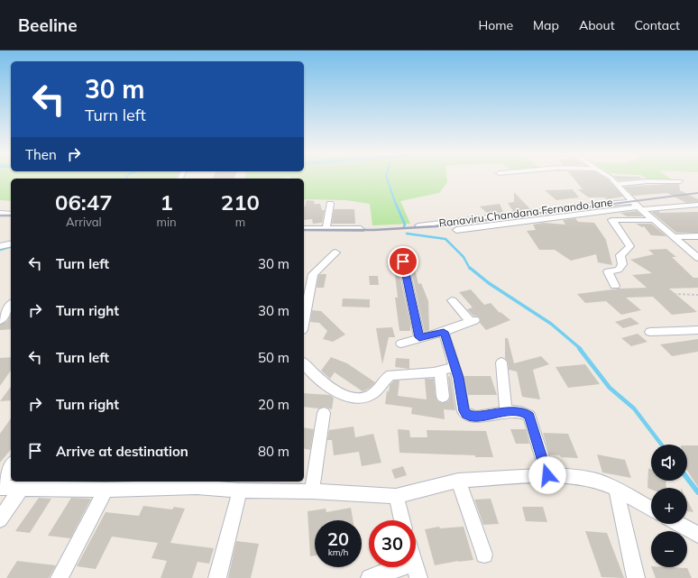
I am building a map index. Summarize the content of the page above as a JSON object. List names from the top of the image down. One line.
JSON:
{"streets":{"street":["Ranaviru Chandana Fernando lane"]},"page":{"header":"Beeline","nav":["Home","Map","About","Contact"],"turn":["30 m","Turn left"],"then":"Then","eta":["06:47","Arrival","1","min","210","m"],"list":[{"name":"Turn left","value":"30 m"},{"name":"Turn right","value":"30 m"},{"name":"Turn left","value":"50 m"},{"name":"Turn right","value":"20 m"},{"name":"Arrive at destination","value":"80 m"}],"map_buttons":["+","−"],"speed":"20 km/h","limit":"30"}}
